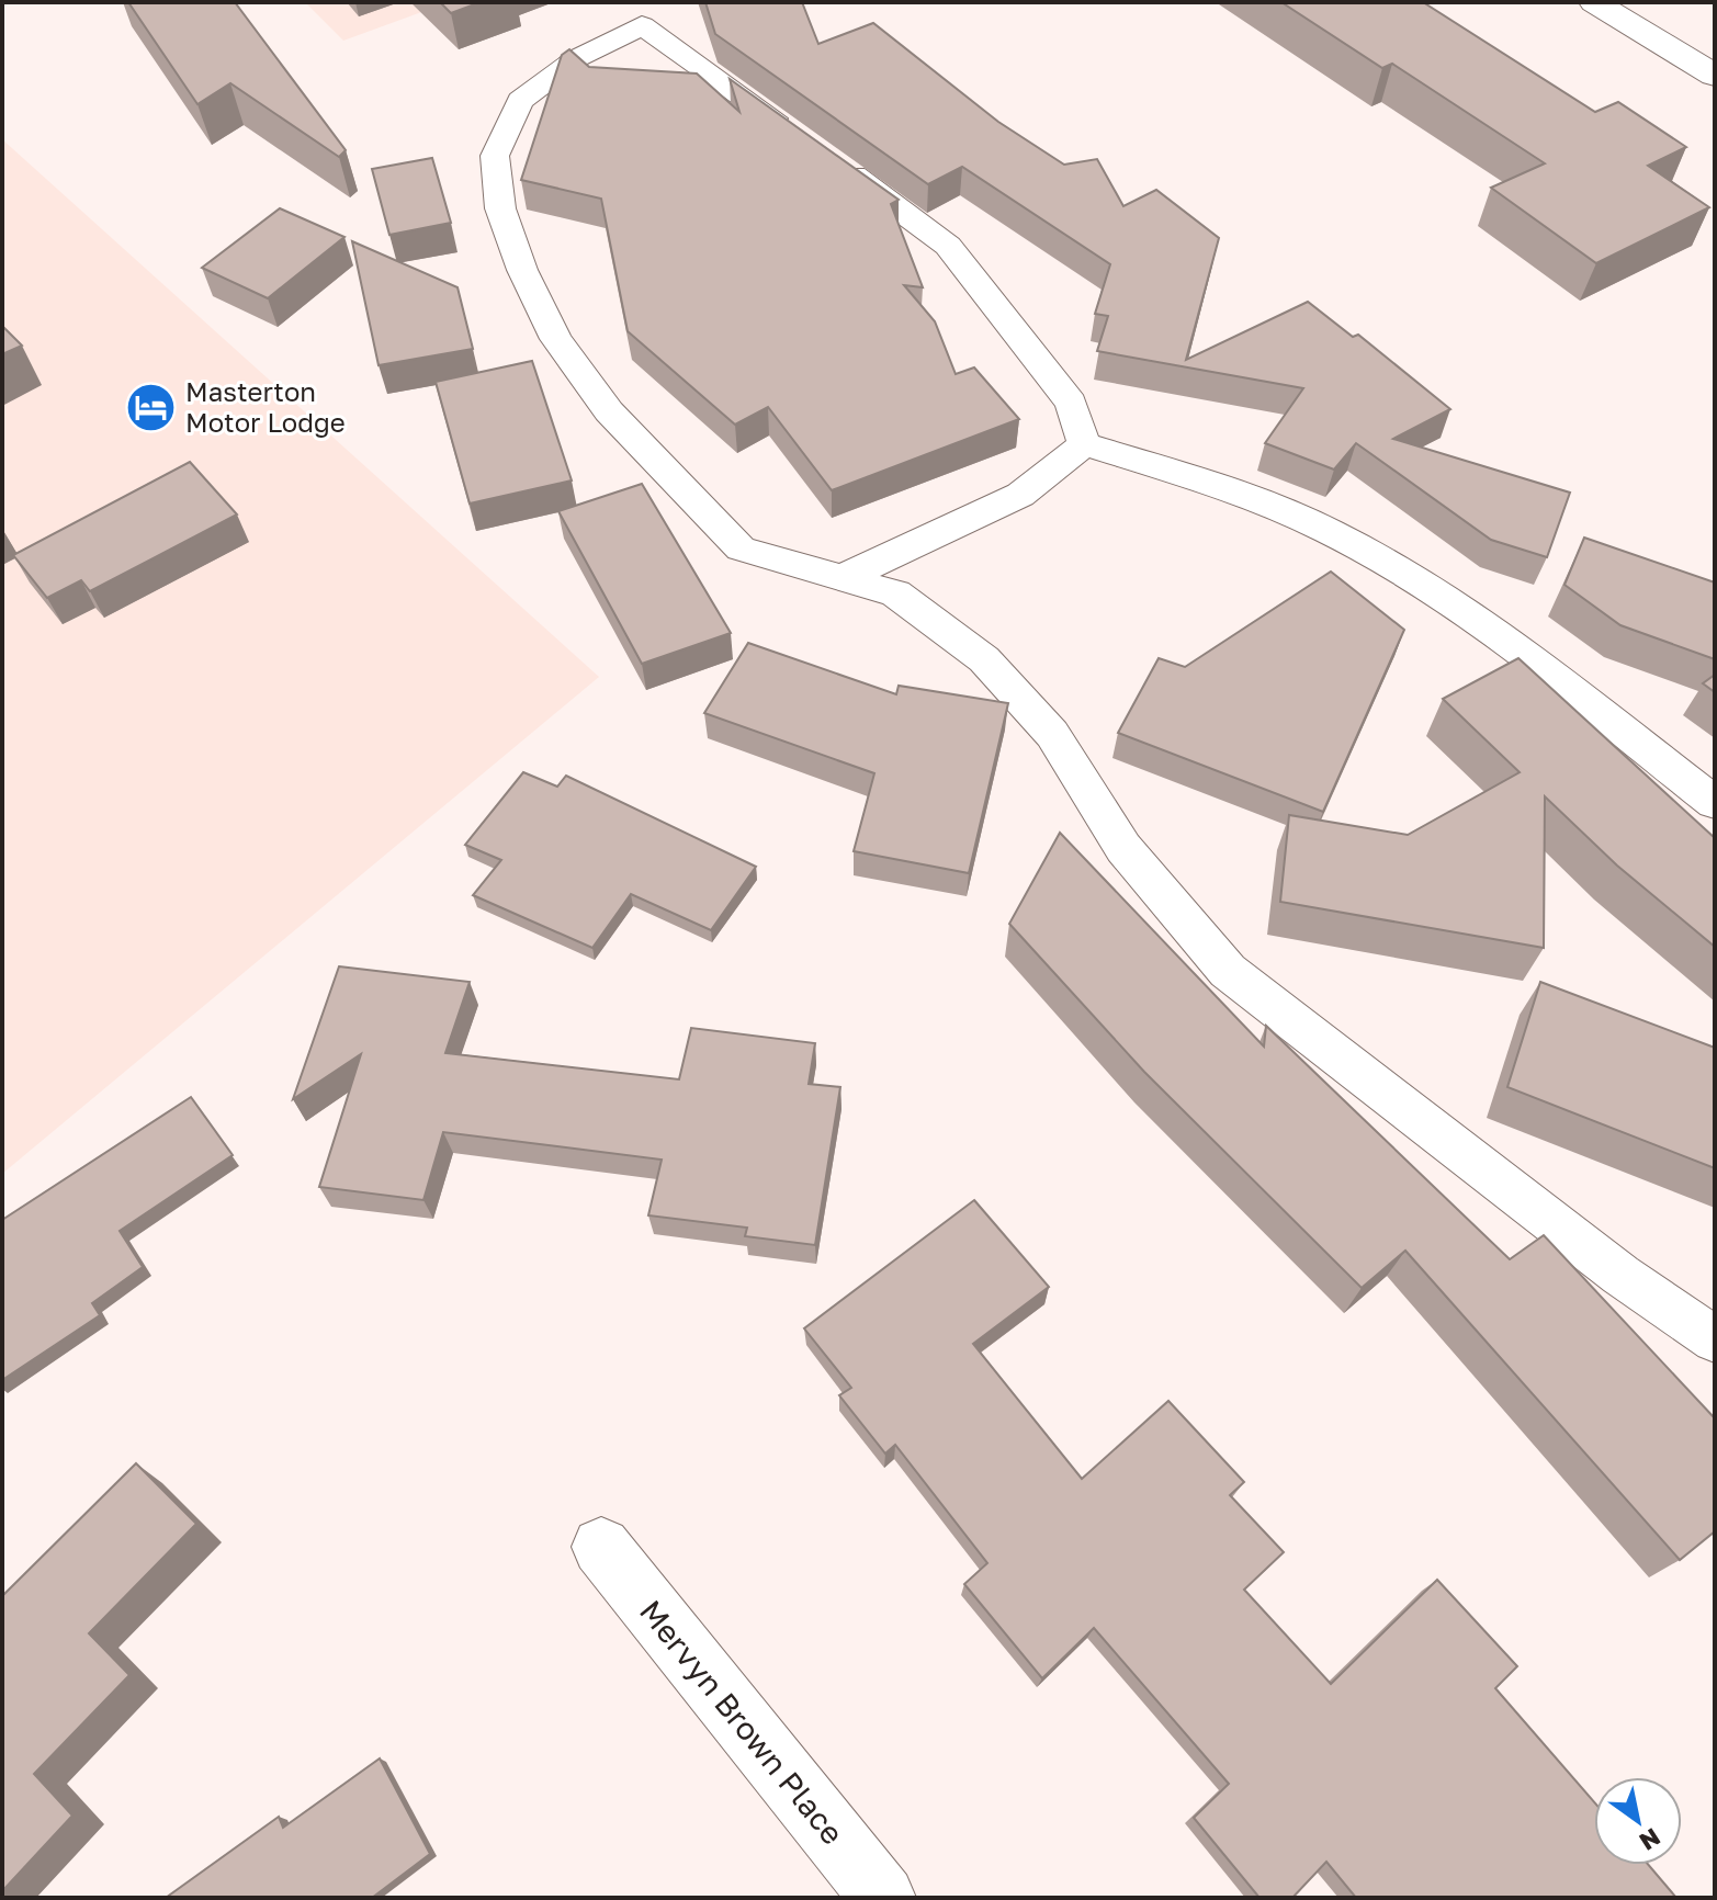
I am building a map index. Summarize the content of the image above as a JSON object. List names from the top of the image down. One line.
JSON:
{"streets":{"street":["Mervyn Brown Place"]},"places":{"hotel":["Masterton Motor Lodge"]},"north":"bottom right"}
